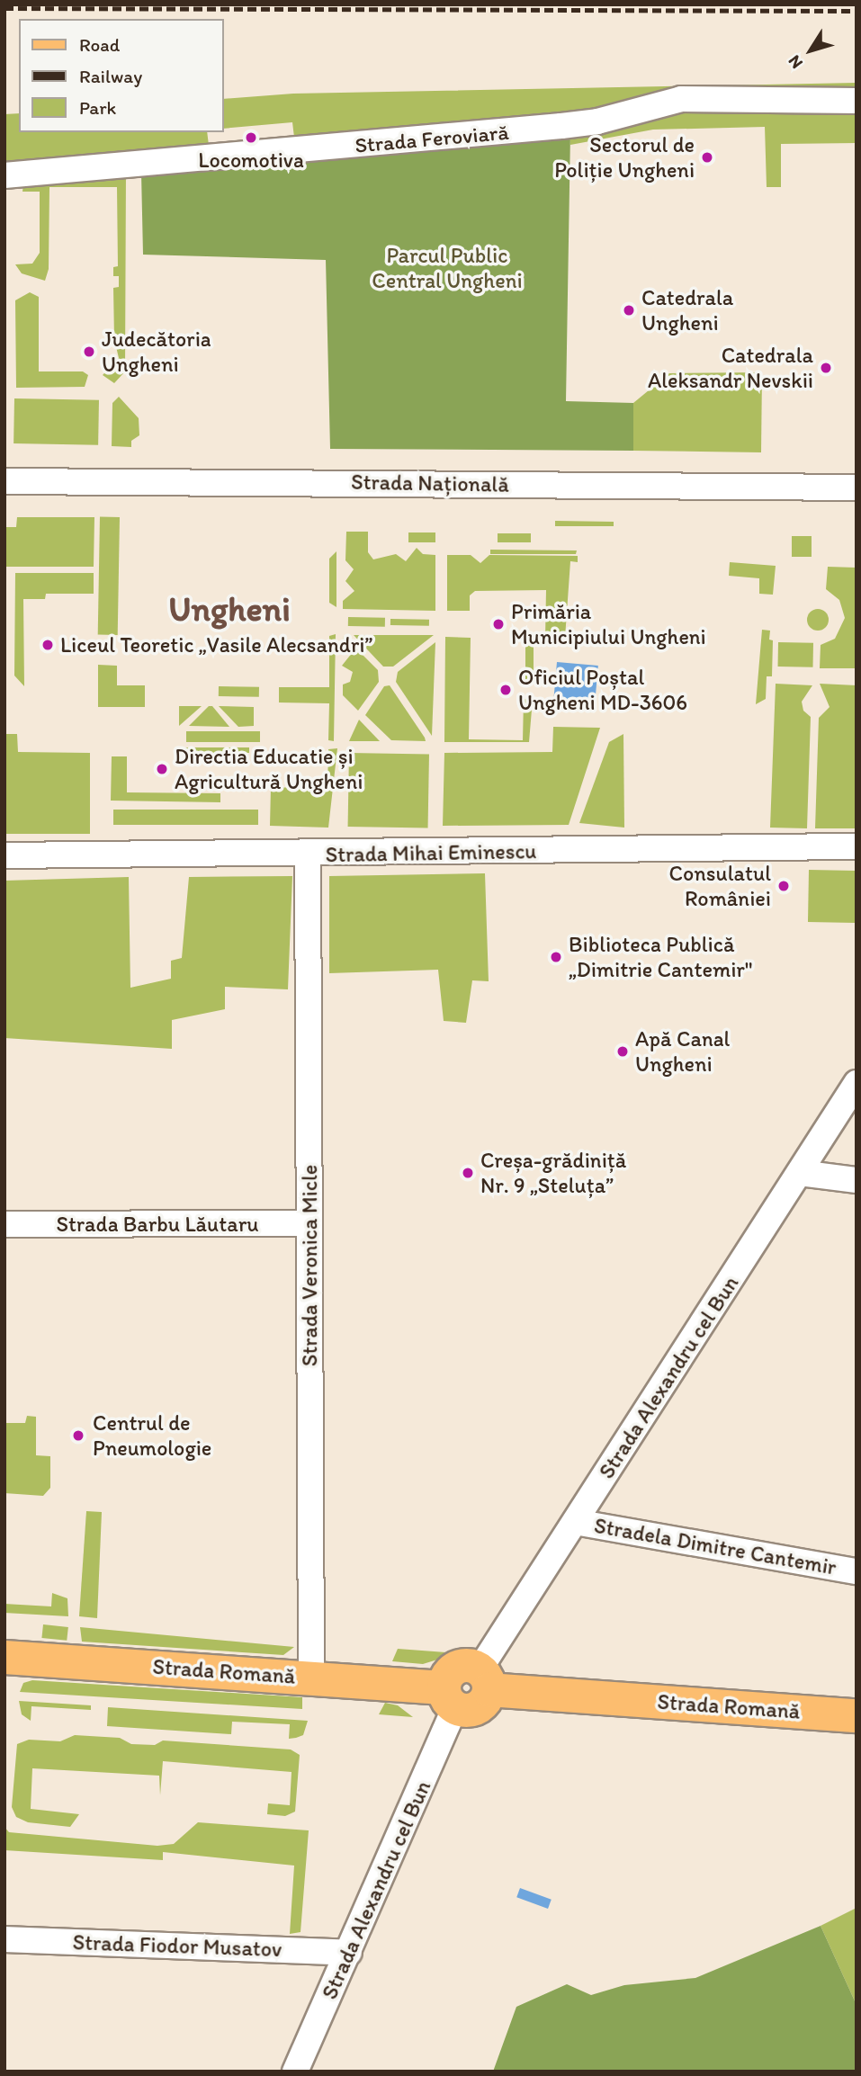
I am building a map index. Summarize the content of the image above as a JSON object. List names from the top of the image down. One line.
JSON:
{"streets":{"main road":["Strada Romană"],"street":["Strada Feroviară","Strada Națională","Strada Mihai Eminescu","Strada Barbu Lăutaru","Strada Veronica Micle","Strada Alexandru cel Bun","Stradela Dimitre Cantemir","Strada Fiodor Musatov"]},"crossings":[["Strada Mihai Eminescu","Strada Veronica Micle"],["Strada Barbu Lăutaru","Strada Veronica Micle"],["Strada Veronica Micle","Strada Romană"],["Strada Alexandru cel Bun","Stradela Dimitre Cantemir"],["Strada Alexandru cel Bun","Strada Romană"],["Strada Alexandru cel Bun","Strada Fiodor Musatov"]],"districts":["Ungheni"],"parks":["Parcul Public Central Ungheni"],"places":["Locomotiva","Sectorul de Poliție Ungheni","Catedrala Ungheni","Judecătoria Ungheni","Catedrala Aleksandr Nevskii","Primăria Municipiului Ungheni","Liceul Teoretic „Vasile Alecsandri”","Oficiul Poștal Ungheni MD-3606","Directia Educatie și Agricultură Ungheni","Consulatul României","Biblioteca Publică „Dimitrie Cantemir\"","Apă Canal Ungheni","Creșa-grădiniță Nr. 9 „Steluța”","Centrul de Pneumologie"],"legend":["Road","Railway","Park"],"north":"bottom left"}
